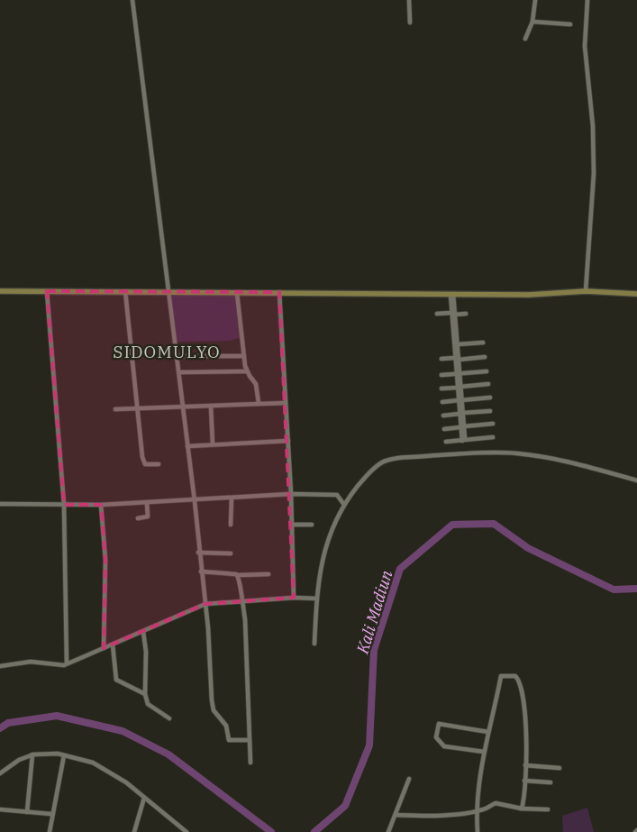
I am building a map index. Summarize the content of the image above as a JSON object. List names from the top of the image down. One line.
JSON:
{"districts":["SIDOMULYO"],"water":["Kali Madiun"]}
